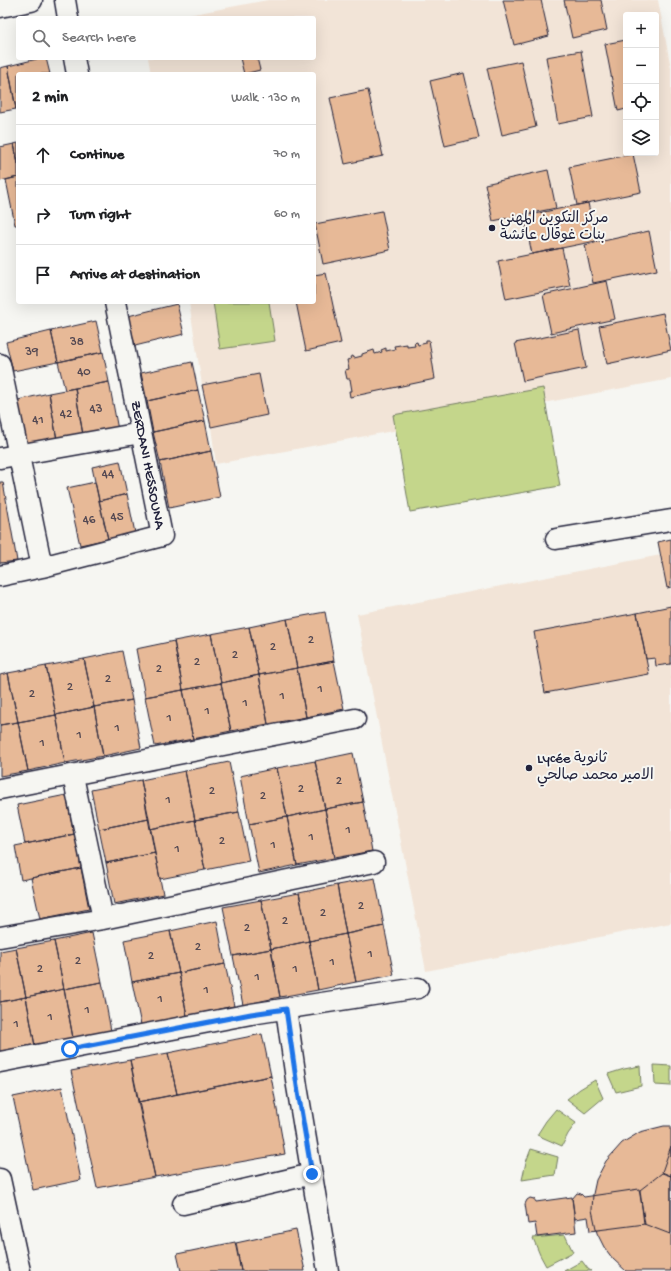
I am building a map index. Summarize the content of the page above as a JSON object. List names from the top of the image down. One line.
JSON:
{"streets":{"street":["ZERDANI HESSOUNA"]},"places":["مركز التكوين المهني بنات غوقال عائشة","Lycée ثانوية الامير محمد صالحي"],"house_numbers":["38","39","40","43","42","41","44","45","46","2","2","2","2","2","2","2","1","2","1","1","1","1","1","1","1","2","2","2","2","1","1","1","2","1","1","2","2","2","2","2","1","2","2","1","2","1","1","1","1","1","1","1"],"page":{"map_buttons":["+","−"],"search":"Search here","heading":["2 min","Walk · 130 m"],"list":[["Continue","70 m"],["Turn right","60 m"],"Arrive at destination"]}}
